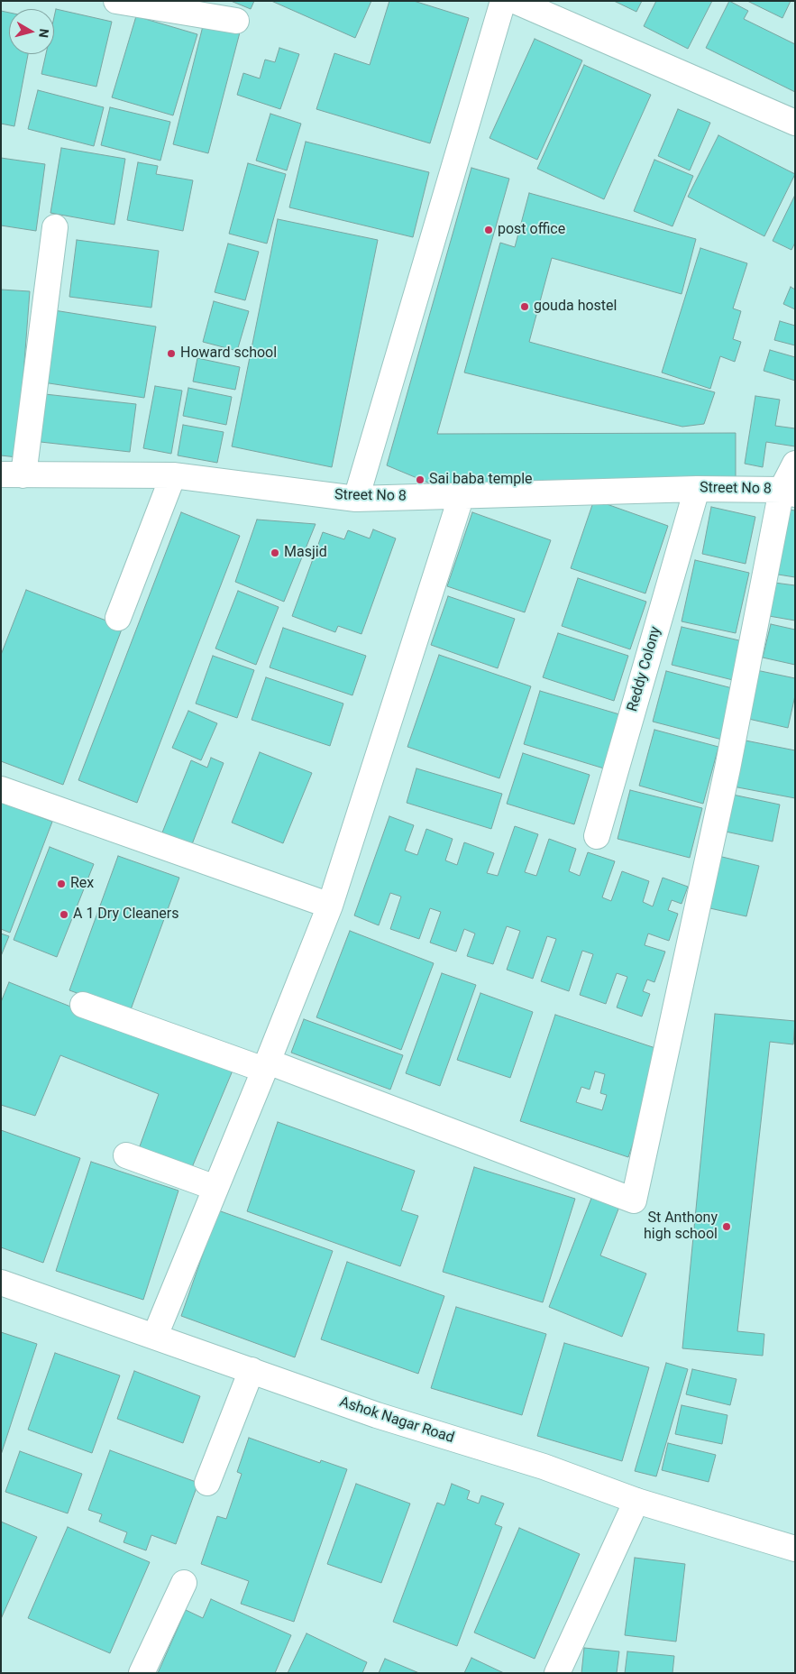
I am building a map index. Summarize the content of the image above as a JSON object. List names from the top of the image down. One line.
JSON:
{"streets":{"street":["Street No 8","Reddy Colony","Ashok Nagar Road"]},"crossings":[["Street No 8","Reddy Colony"]],"places":["post office","gouda hostel","Howard school","Sai baba temple","Masjid","Rex","A 1 Dry Cleaners","St Anthony high school"],"north":"right"}
